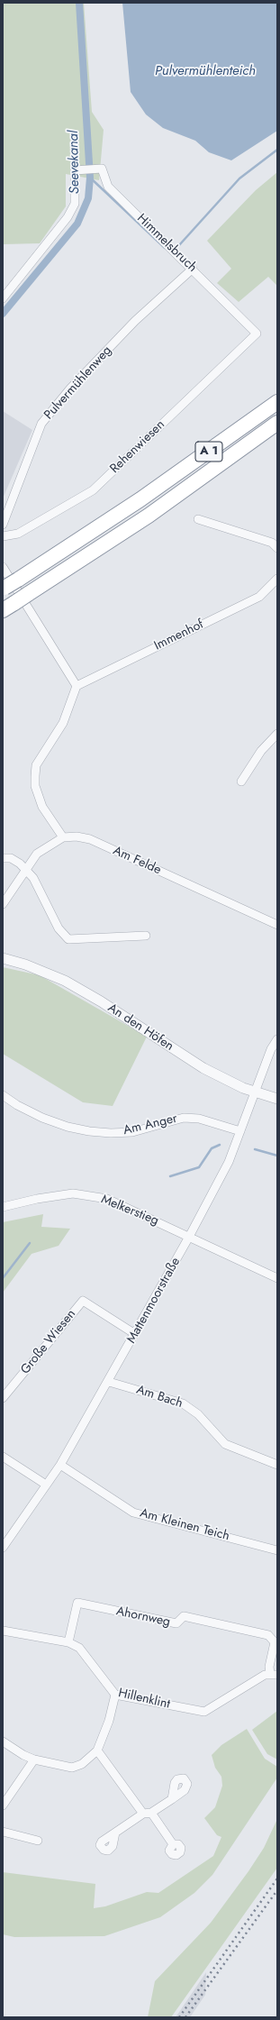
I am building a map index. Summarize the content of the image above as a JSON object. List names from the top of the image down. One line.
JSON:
{"streets":{"highway":["A 1"],"street":["Himmelsbruch","Pulvermühlenweg","Rehenwiesen","Immenhof","Am Felde","An den Höfen","Am Anger","Melkerstieg","Mattenmoorstraße","Große Wiesen","Am Bach","Am Kleinen Teich","Ahornweg","Hillenklint"]},"crossings":[["Himmelsbruch","Pulvermühlenweg"],["Himmelsbruch","Rehenwiesen"],["An den Höfen","Mattenmoorstraße"],["Am Anger","Mattenmoorstraße"],["Melkerstieg","Mattenmoorstraße"],["Mattenmoorstraße","Große Wiesen"],["Mattenmoorstraße","Am Bach"],["Mattenmoorstraße","Am Kleinen Teich"],["Ahornweg","Hillenklint"]],"water":["Pulvermühlenteich","Seevekanal"]}
